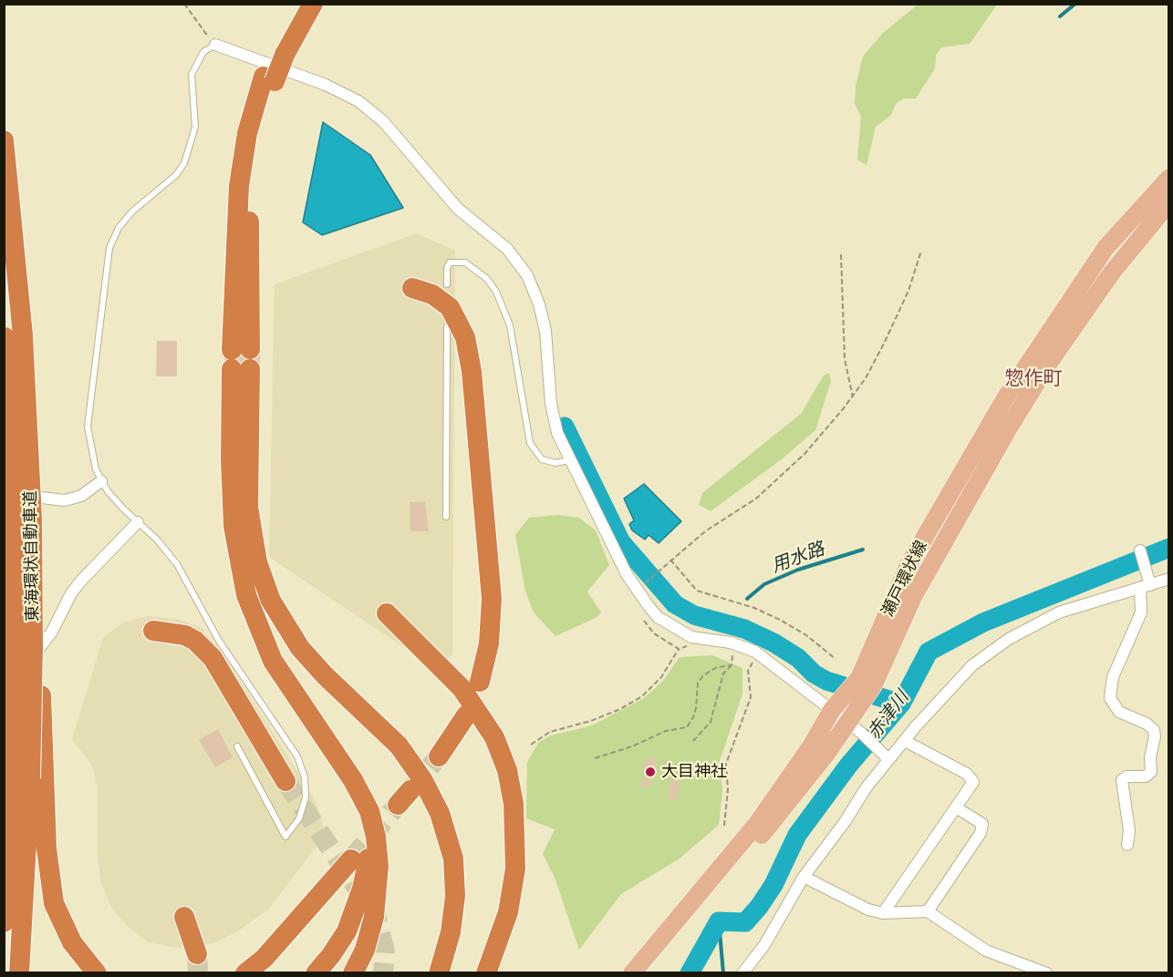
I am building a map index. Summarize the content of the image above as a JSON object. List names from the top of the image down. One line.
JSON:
{"streets":{"highway":["東海環状自動車道"],"main road":["瀬戸環状線"]},"districts":["惣作町"],"water":["用水路","赤津川"],"places":["大目神社"]}
